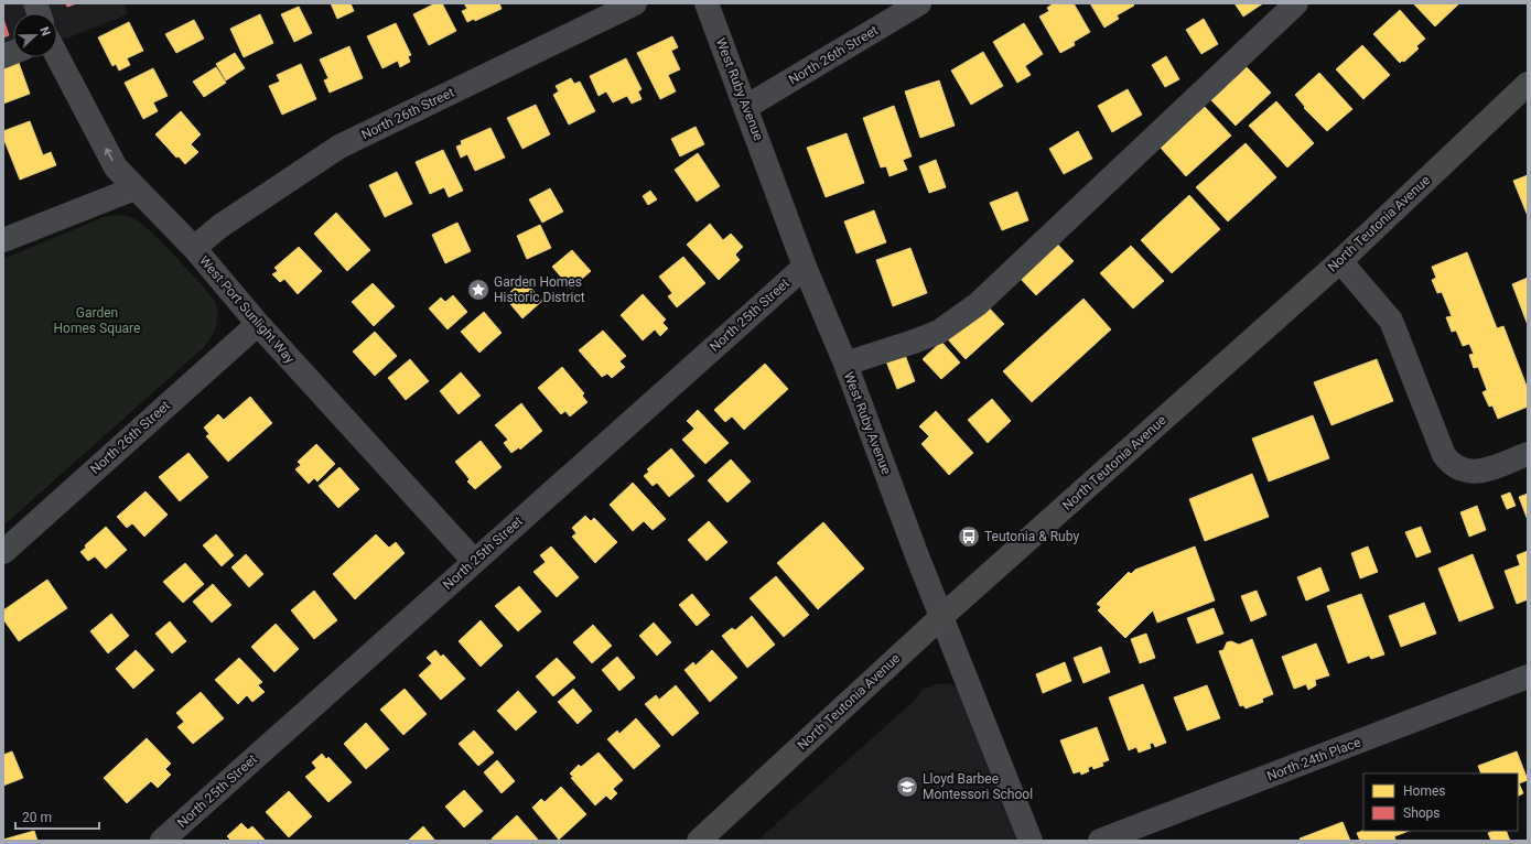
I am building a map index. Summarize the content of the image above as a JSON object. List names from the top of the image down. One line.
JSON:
{"streets":{"main road":["North Teutonia Avenue"],"street":["North 26th Street","West Ruby Avenue","West Port Sunlight Way","North 25th Street","North 24th Place"]},"crossings":[["North 26th Street","West Ruby Avenue"],["North 26th Street","West Port Sunlight Way"],["West Ruby Avenue","North Teutonia Avenue"],["West Ruby Avenue","North 25th Street"],["West Port Sunlight Way","North 25th Street"]],"parks":["Garden Homes Square"],"places":{"place":["Garden Homes Historic District"],"bus stop":["Teutonia & Ruby"],"school or university":["Lloyd Barbee Montessori School"]},"legend":["Homes","Shops"],"scale_bar":"20 m","north":"right"}
